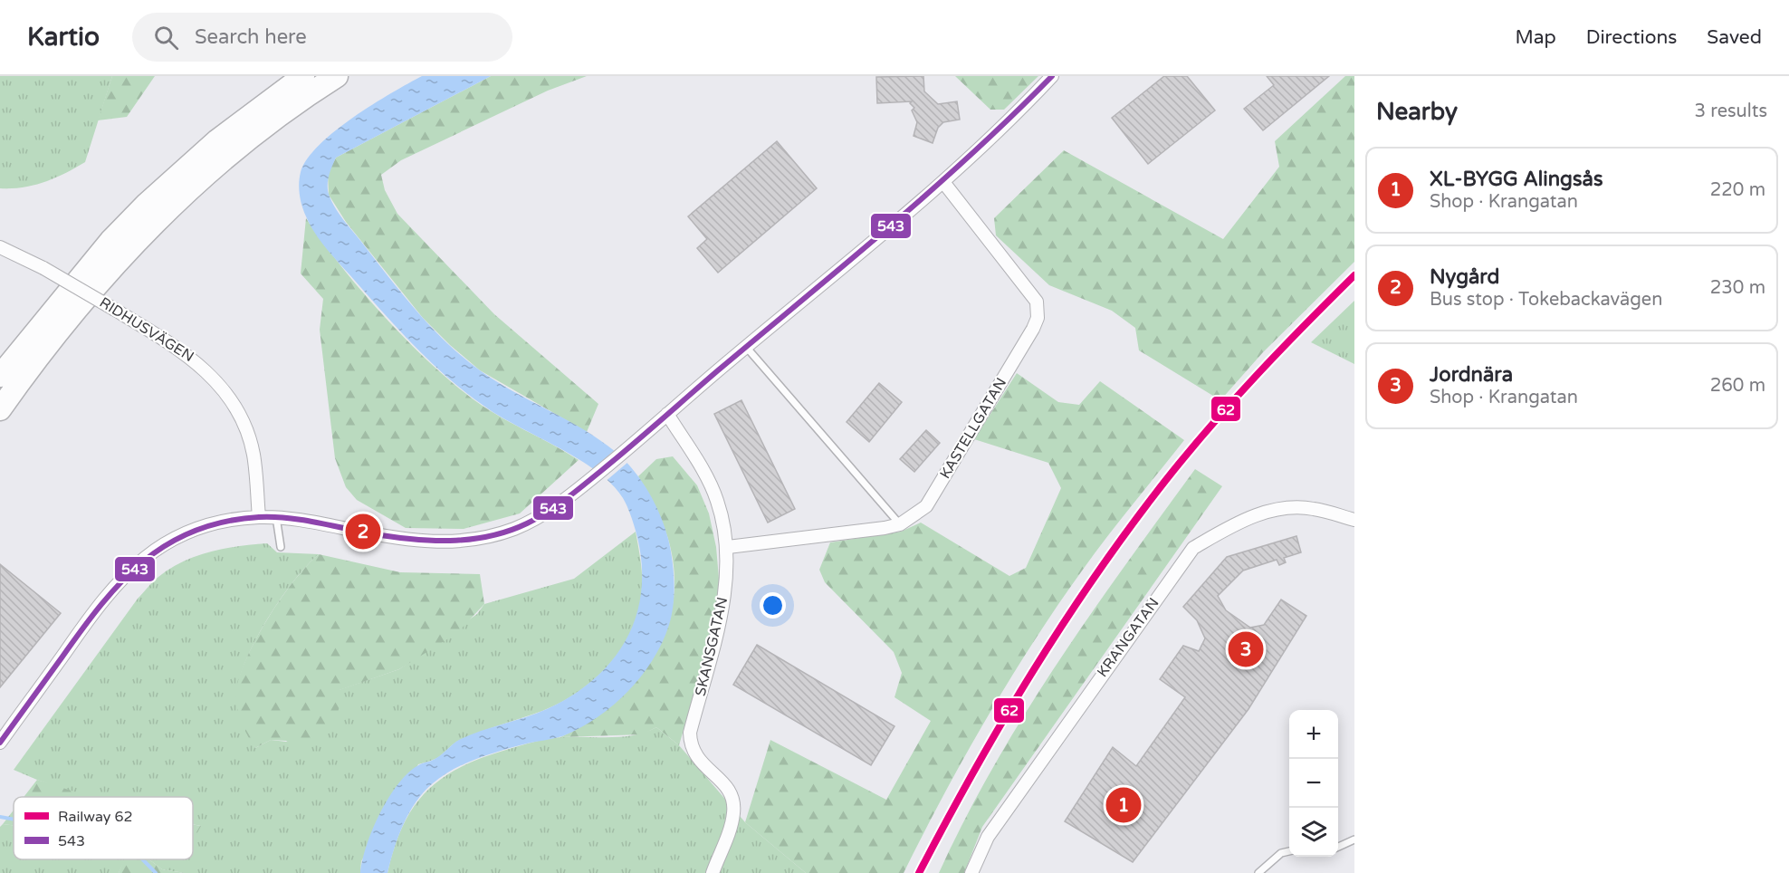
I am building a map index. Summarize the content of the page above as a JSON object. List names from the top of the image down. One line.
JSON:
{"streets":{"street":["RIDHUSVÄGEN","KASTELLGATAN","KRANGATAN","SKANSGATAN"]},"crossings":[["KASTELLGATAN","SKANSGATAN"]],"lines":["transit line 543","rail line 62"],"legend":["Railway 62","543"],"page":{"header":"Kartio","search":"Search here","nav":["Map","Directions","Saved"],"heading":["Nearby","3 results"],"list":[{"mark":"1","name":"XL-BYGG Alingsås","note":"Shop · Krangatan","value":"220 m"},{"mark":"2","name":"Nygård","note":"Bus stop · Tokebackavägen","value":"230 m"},{"mark":"3","name":"Jordnära","note":"Shop · Krangatan","value":"260 m"}],"pins":["2","3","1"],"map_buttons":["+","−"]}}
